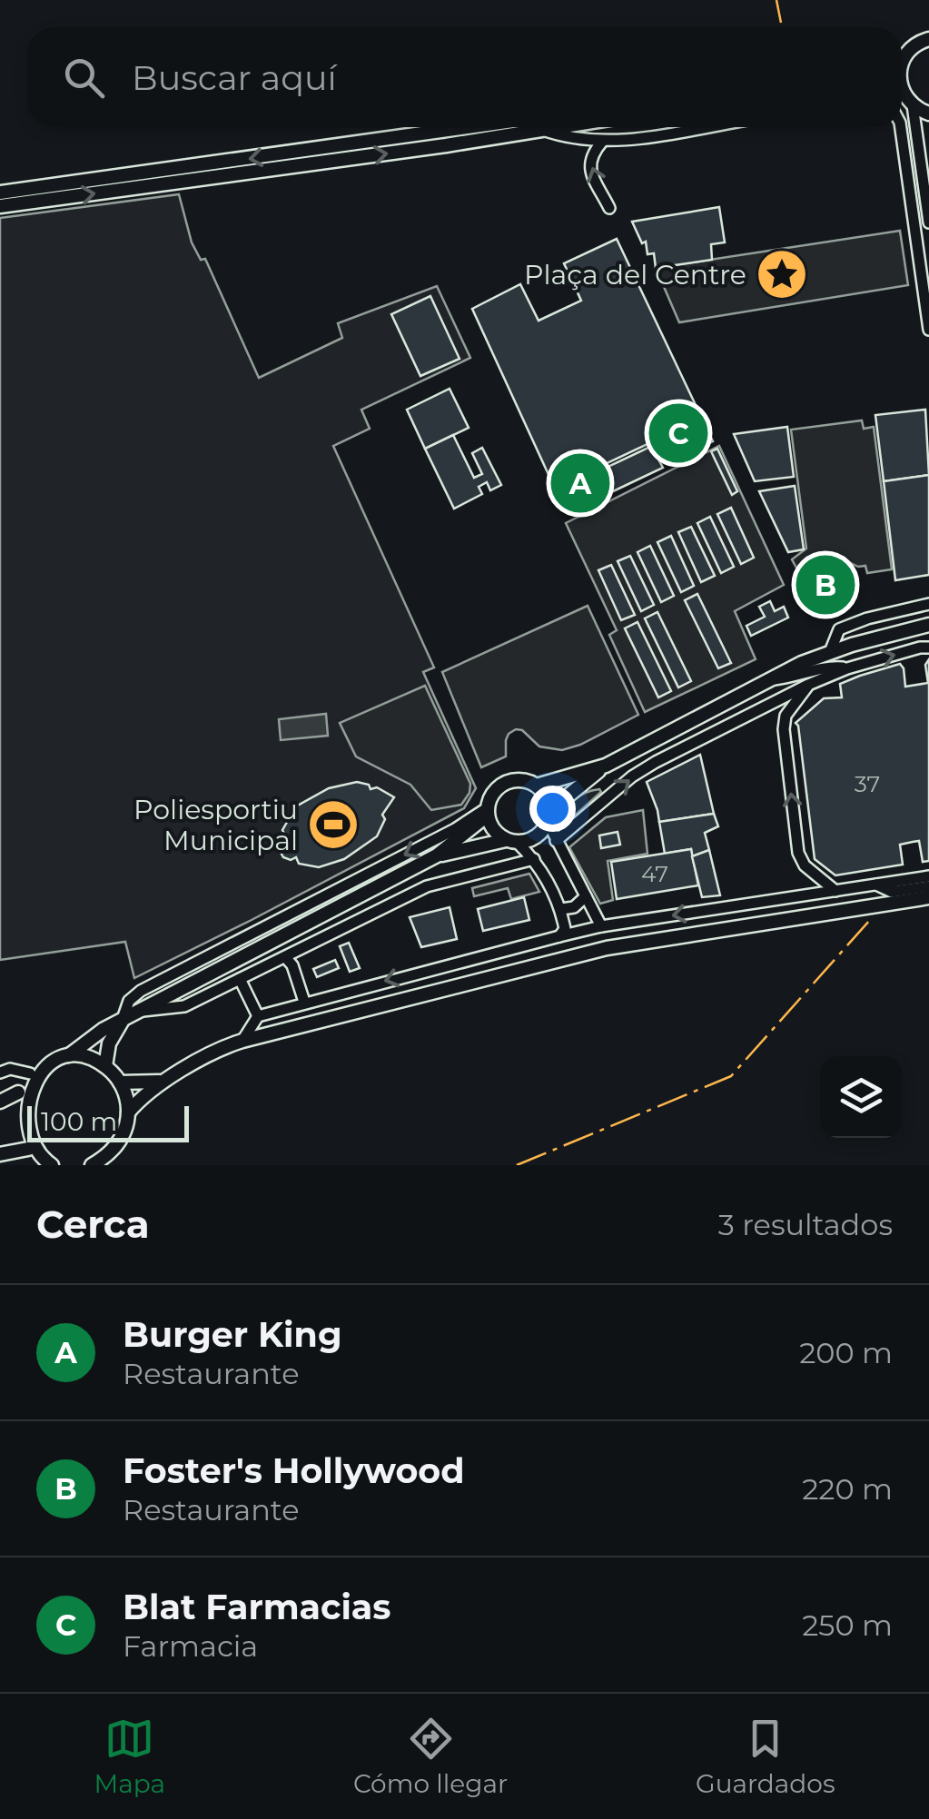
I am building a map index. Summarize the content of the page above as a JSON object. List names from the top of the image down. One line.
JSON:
{"places":{"place":["Plaça del Centre"],"sports":["Poliesportiu Municipal"]},"house_numbers":["37","47"],"scale_bar":"100 m","page":{"search":"Buscar aquí","pins":["C","A","B"],"scale":"100 m","heading":["Cerca","3 resultados"],"list":[{"mark":"A","name":"Burger King","note":"Restaurante","value":"200 m"},{"mark":"B","name":"Foster's Hollywood","note":"Restaurante","value":"220 m"},{"mark":"C","name":"Blat Farmacias","note":"Farmacia","value":"250 m"}],"nav":["Mapa","Cómo llegar","Guardados"]}}
